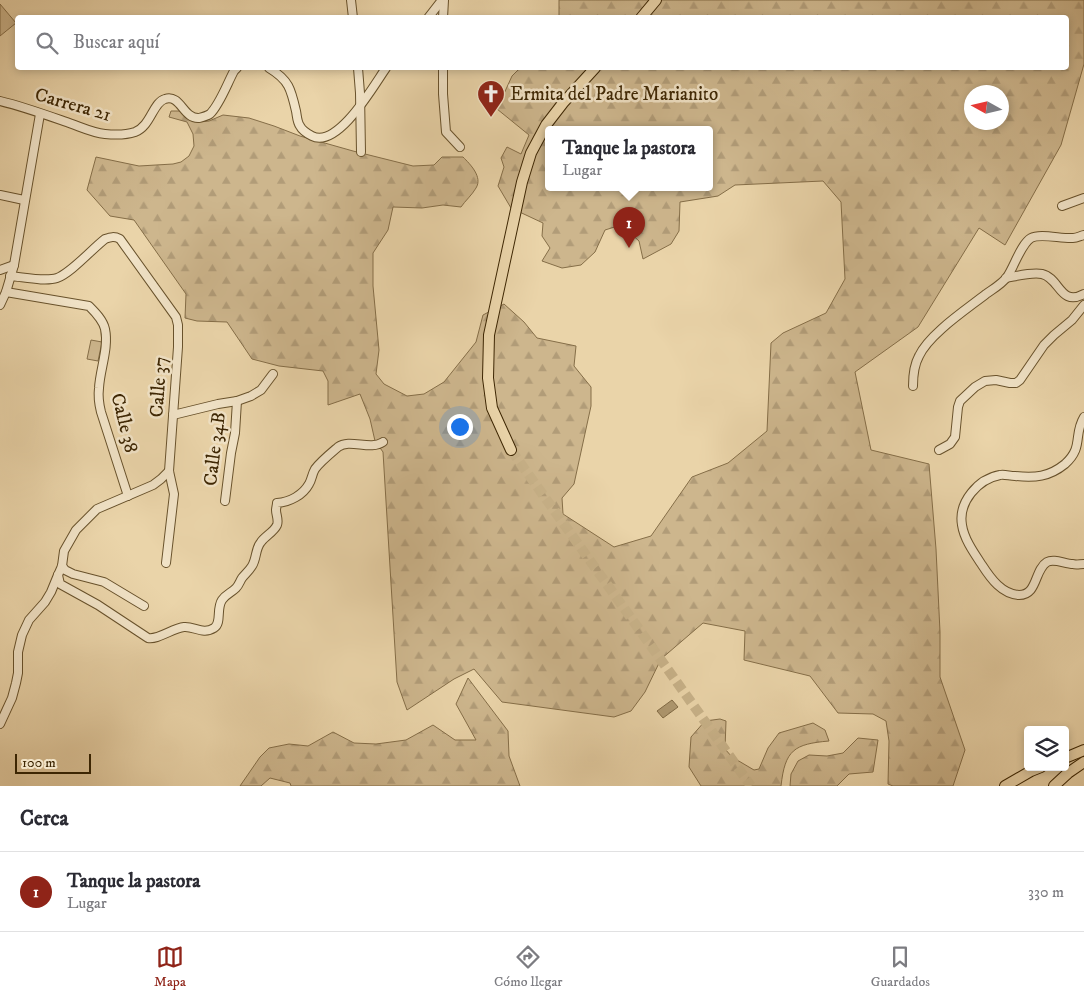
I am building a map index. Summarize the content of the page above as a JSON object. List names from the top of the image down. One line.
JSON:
{"streets":{"street":["Carrera 21","Calle 37","Calle 38","Calle 34B"]},"places":{"church":["Ermita del Padre Marianito"]},"scale_bar":"100 m","north":"left","page":{"search":"Buscar aquí","popup":["Tanque la pastora","Lugar"],"pins":"1","scale":"100 m","heading":"Cerca","list":[{"mark":"1","name":"Tanque la pastora","note":"Lugar","value":"330 m"}],"nav":["Mapa","Cómo llegar","Guardados"]}}
